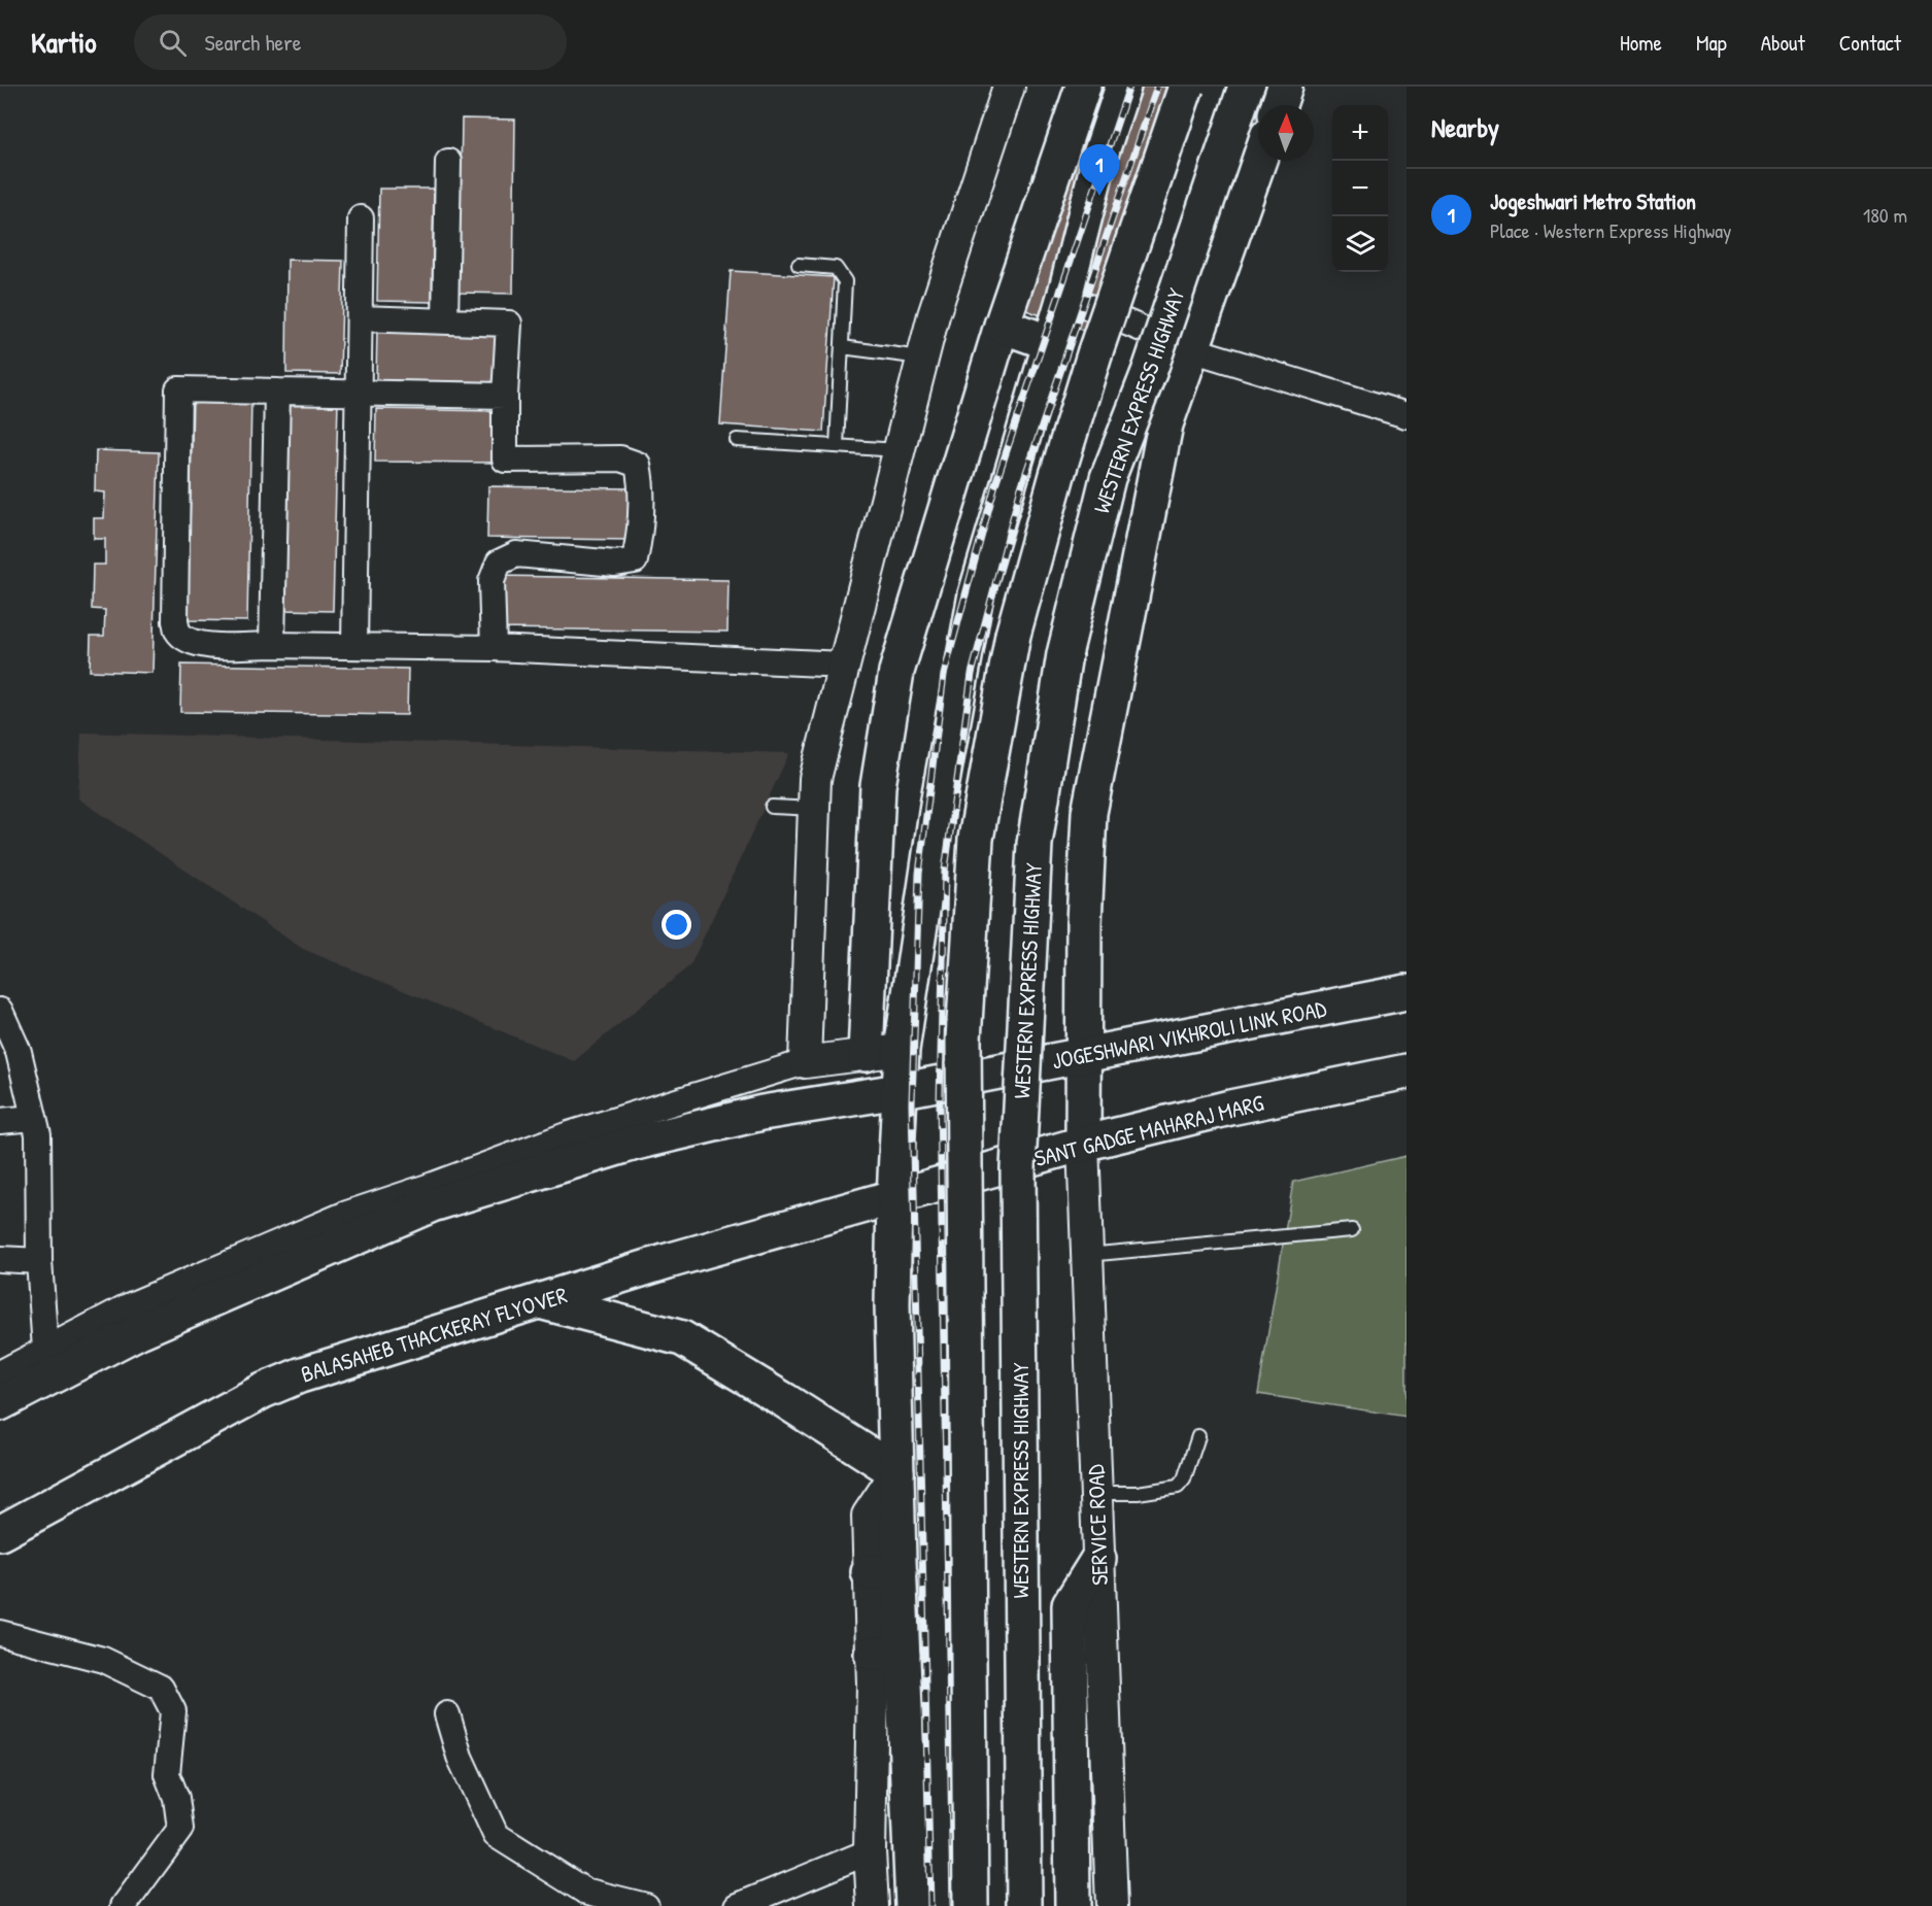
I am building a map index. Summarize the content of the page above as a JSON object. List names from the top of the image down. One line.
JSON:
{"streets":{"main road":["WESTERN EXPRESS HIGHWAY","JOGESHWARI VIKHROLI LINK ROAD","SANT GADGE MAHARAJ MARG","BALASAHEB THACKERAY FLYOVER"],"street":["SERVICE ROAD"]},"crossings":[["SANT GADGE MAHARAJ MARG","BALASAHEB THACKERAY FLYOVER"],["SANT GADGE MAHARAJ MARG","SERVICE ROAD"]],"north":"top","page":{"header":"Kartio","search":"Search here","nav":["Home","Map","About","Contact"],"heading":"Nearby","map_buttons":["+","−"],"pins":"1","list":[{"mark":"1","name":"Jogeshwari Metro Station","note":"Place · Western Express Highway","value":"180 m"}]}}
